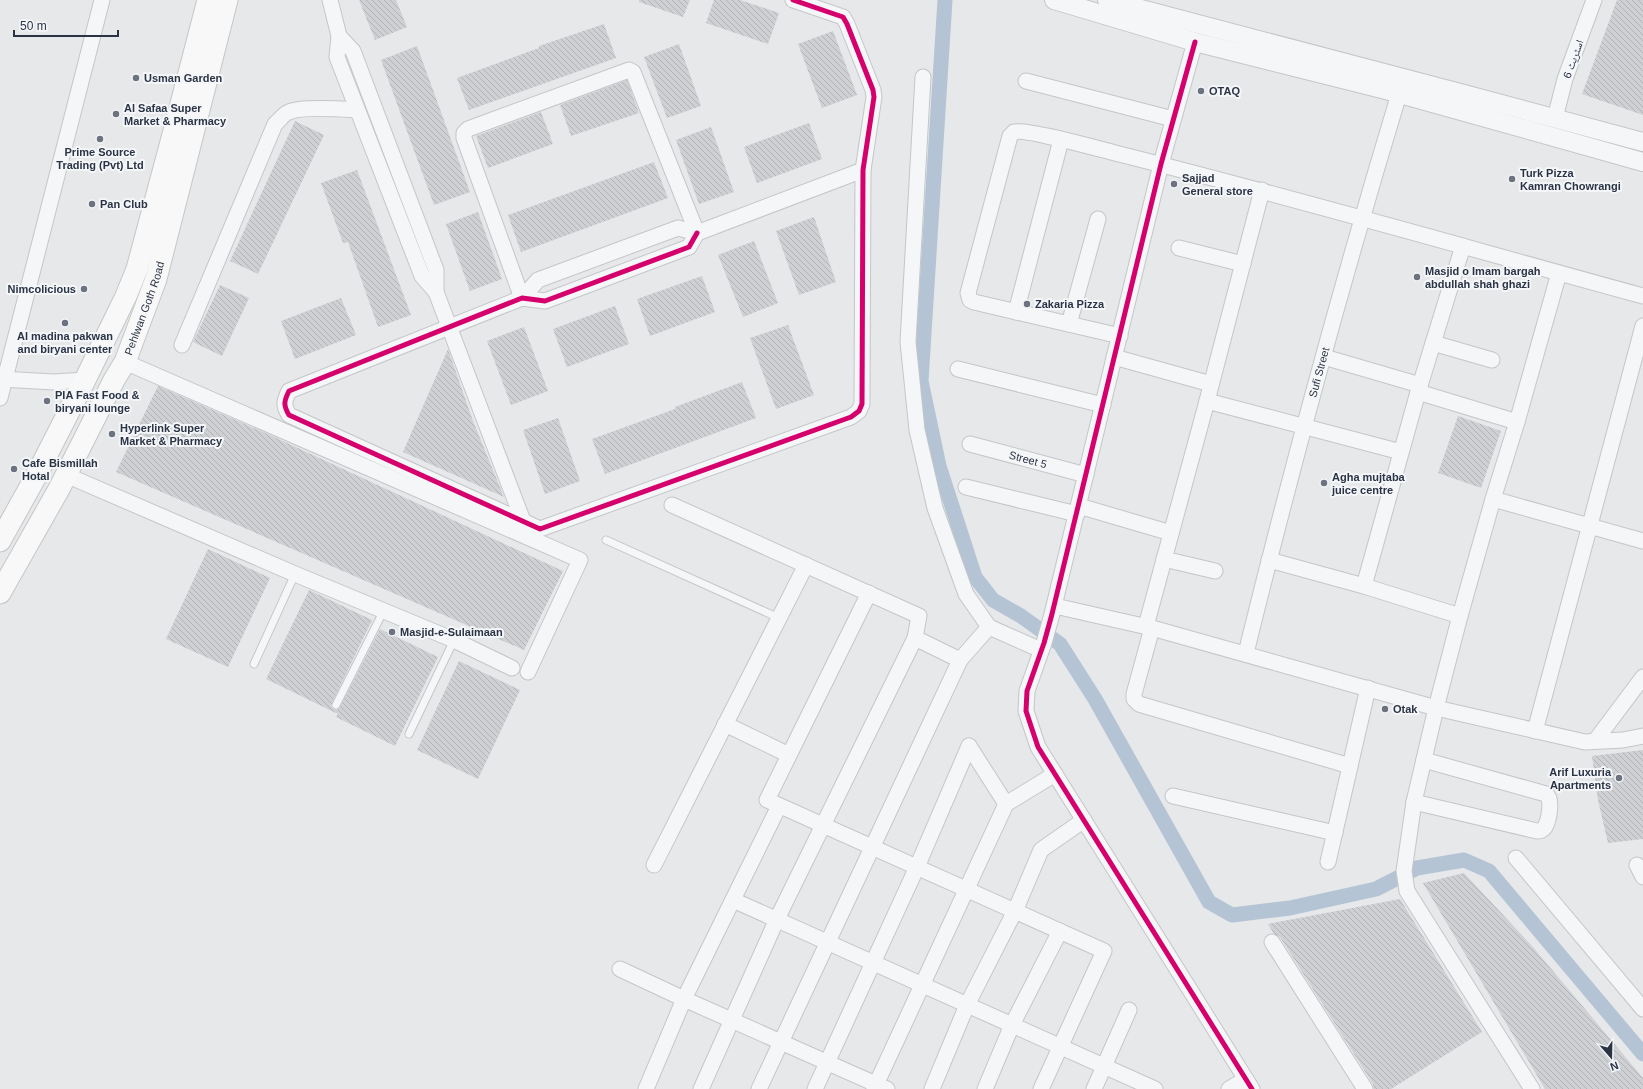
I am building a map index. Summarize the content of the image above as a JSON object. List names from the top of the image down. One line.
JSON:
{"streets":{"main road":["Pehlwan Goth Road"],"street":["اسٹریٹ 6","Sufi Street","Street 5"]},"places":["Usman Garden","OTAQ","Al Safaa Super Market & Pharmacy","Prime Source Trading (Pvt) Ltd","Turk Pizza Kamran Chowrangi","Sajjad General store","Pan Club","Masjid o Imam bargah abdullah shah ghazi","Nimcolicious","Zakaria Pizza","Al madina pakwan and biryani center","PIA Fast Food & biryani lounge","Hyperlink Super Market & Pharmacy","Cafe Bismillah Hotal","Agha mujtaba juice centre","Masjid-e-Sulaimaan","Otak","Arif Luxuria Apartments"],"scale_bar":"50 m","north":"bottom"}
